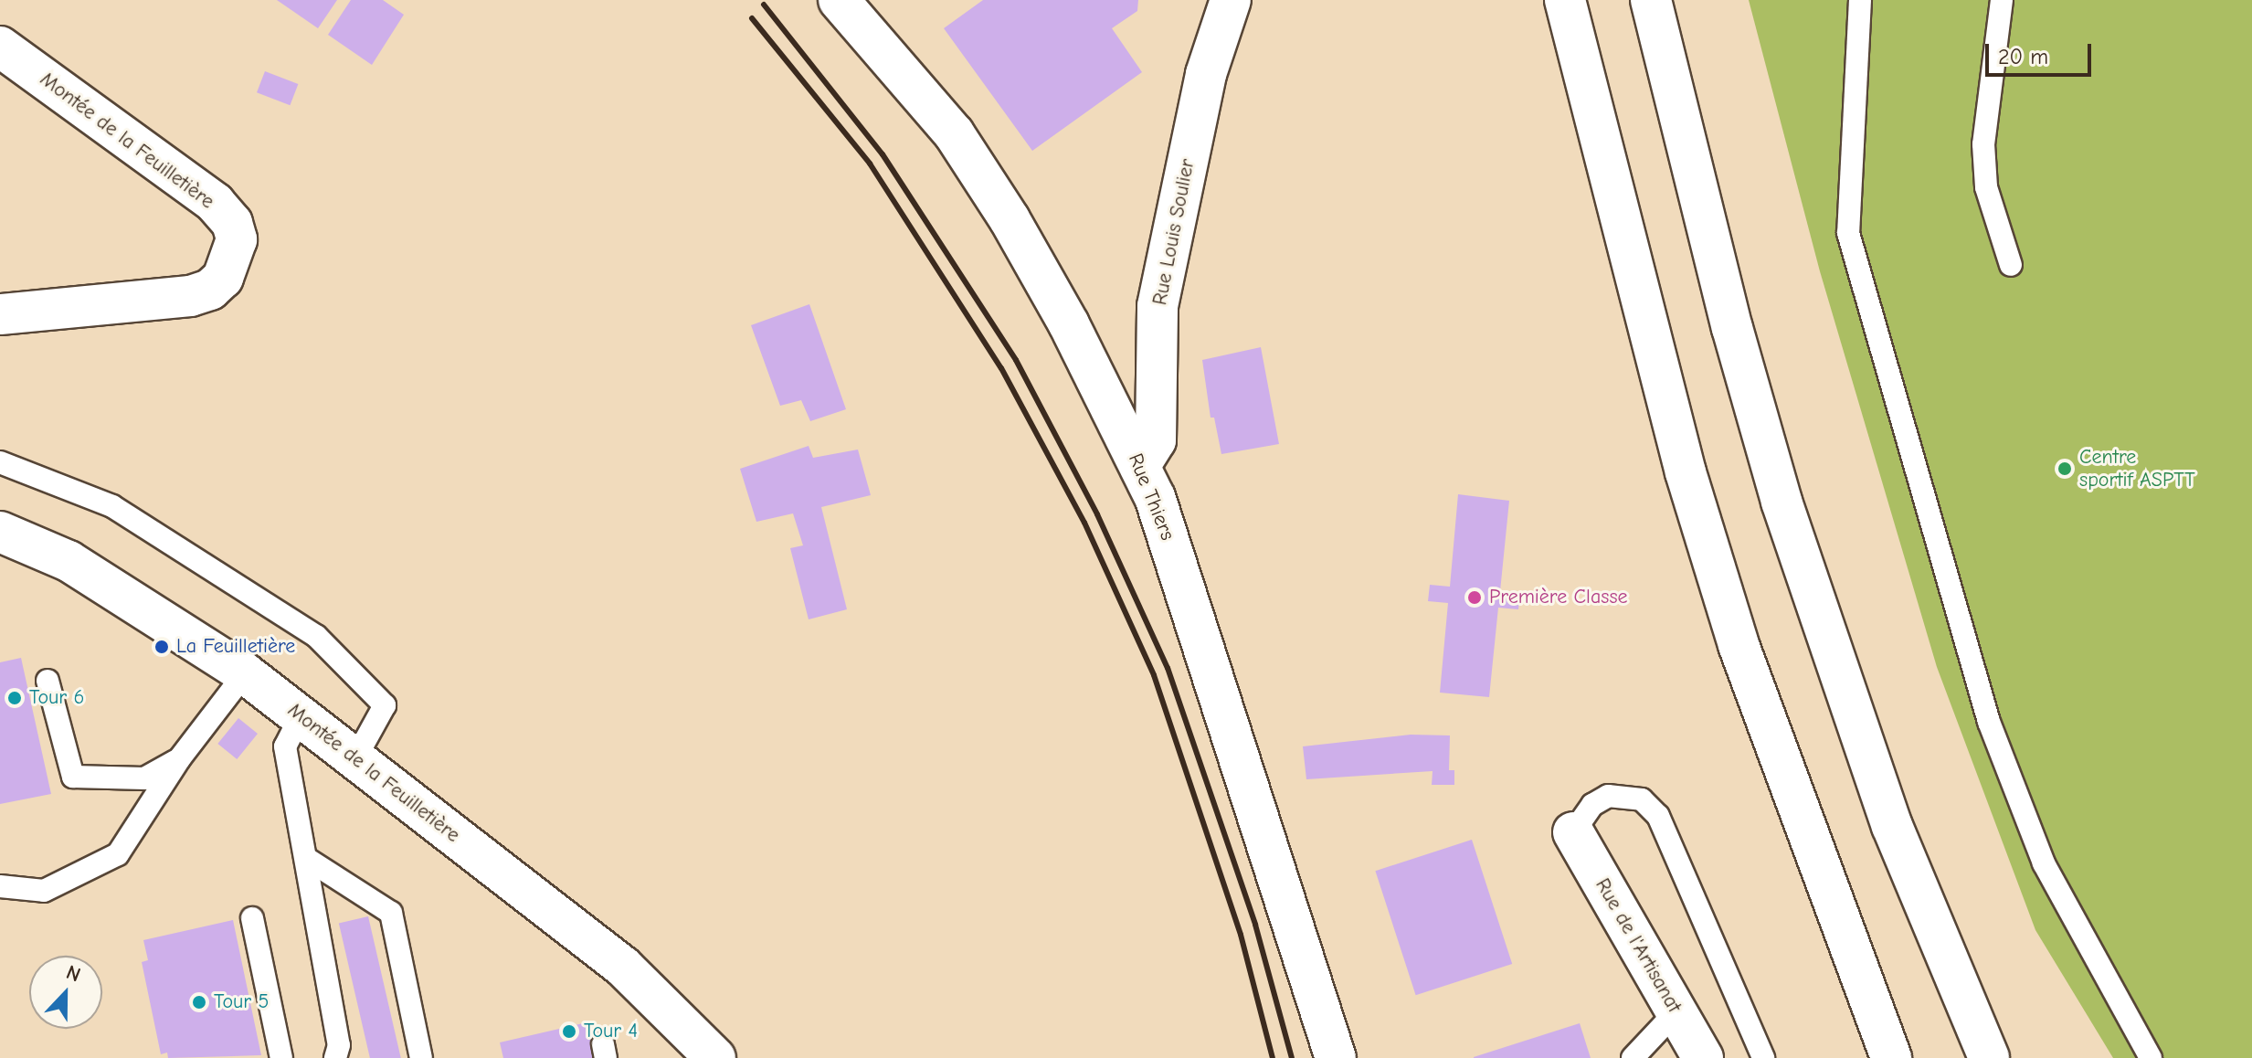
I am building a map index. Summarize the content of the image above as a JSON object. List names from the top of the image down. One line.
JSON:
{"streets":{"main road":["Montée de la Feuilletière","Rue Louis Soulier","Rue Thiers","Rue de l'Artisanat"]},"crossings":[["Rue Louis Soulier","Rue Thiers"]],"places":["Centre sportif ASPTT","Première Classe","La Feuilletière","Tour 6","Tour 5","Tour 4"],"scale_bar":"20 m","north":"top"}
